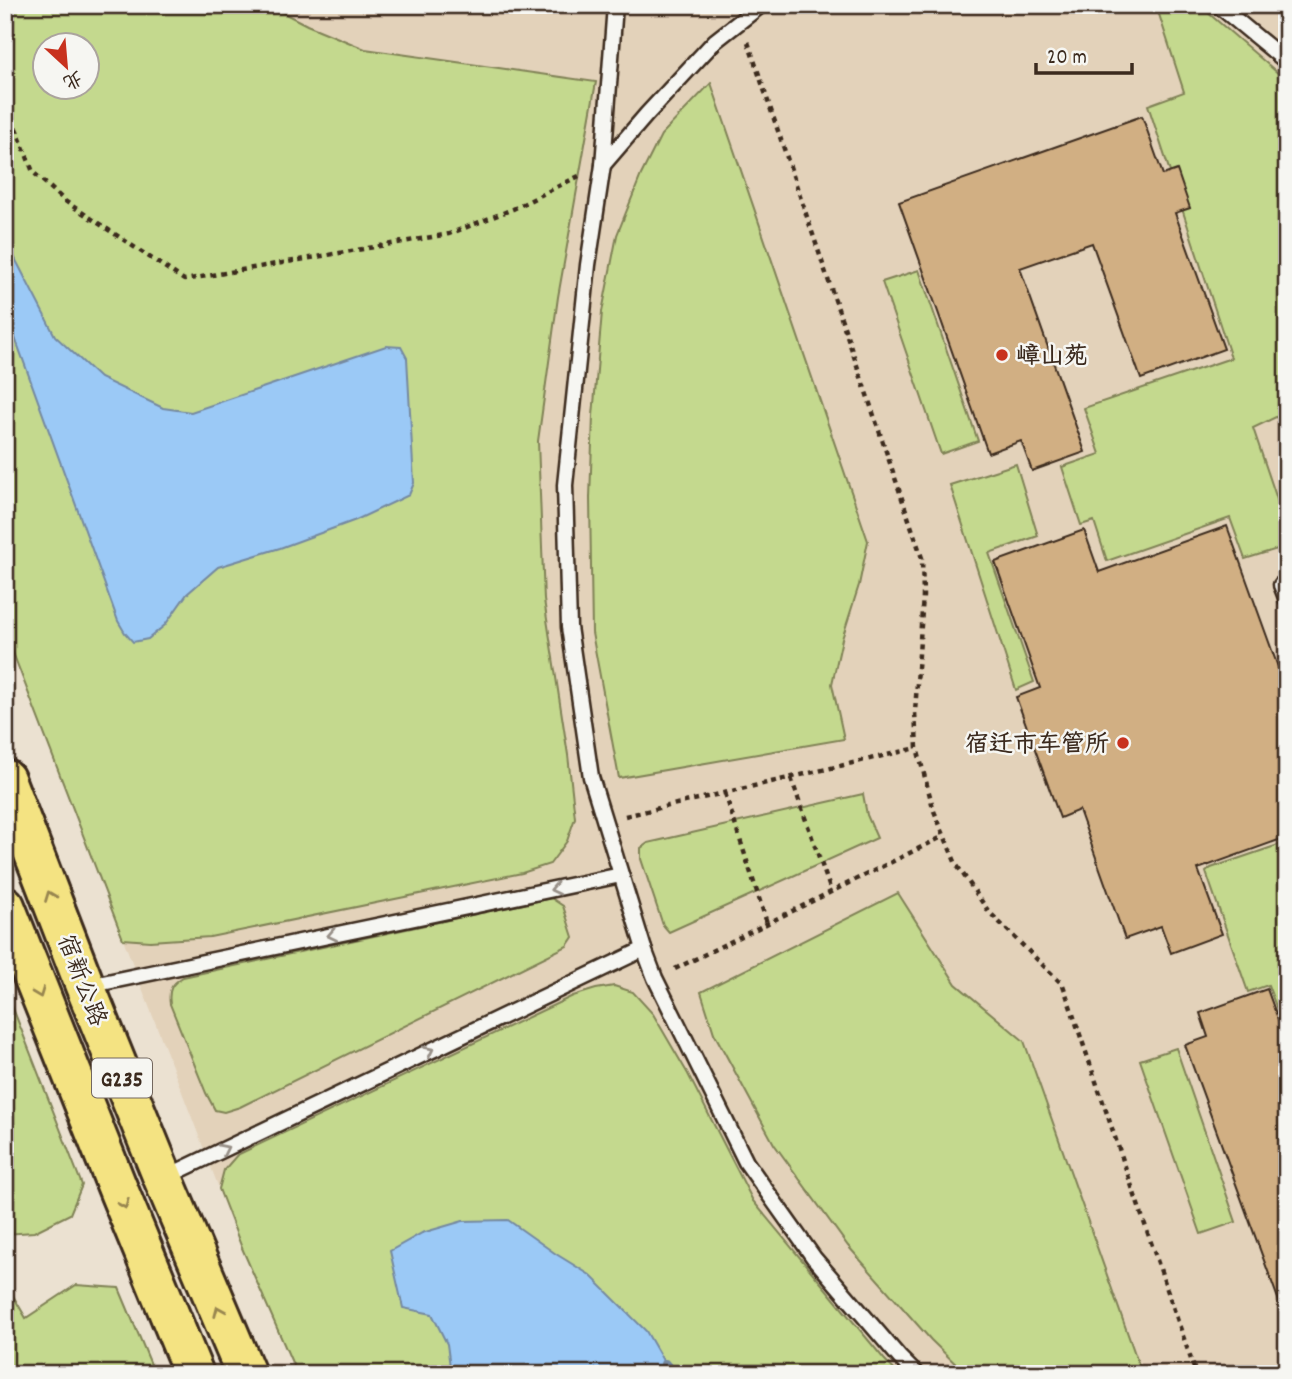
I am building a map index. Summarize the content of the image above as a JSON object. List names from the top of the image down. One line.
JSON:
{"streets":{"highway":["宿新公路","G235"]},"places":["嶂山苑","宿迁市车管所"],"scale_bar":"20 m","north":"bottom right"}
